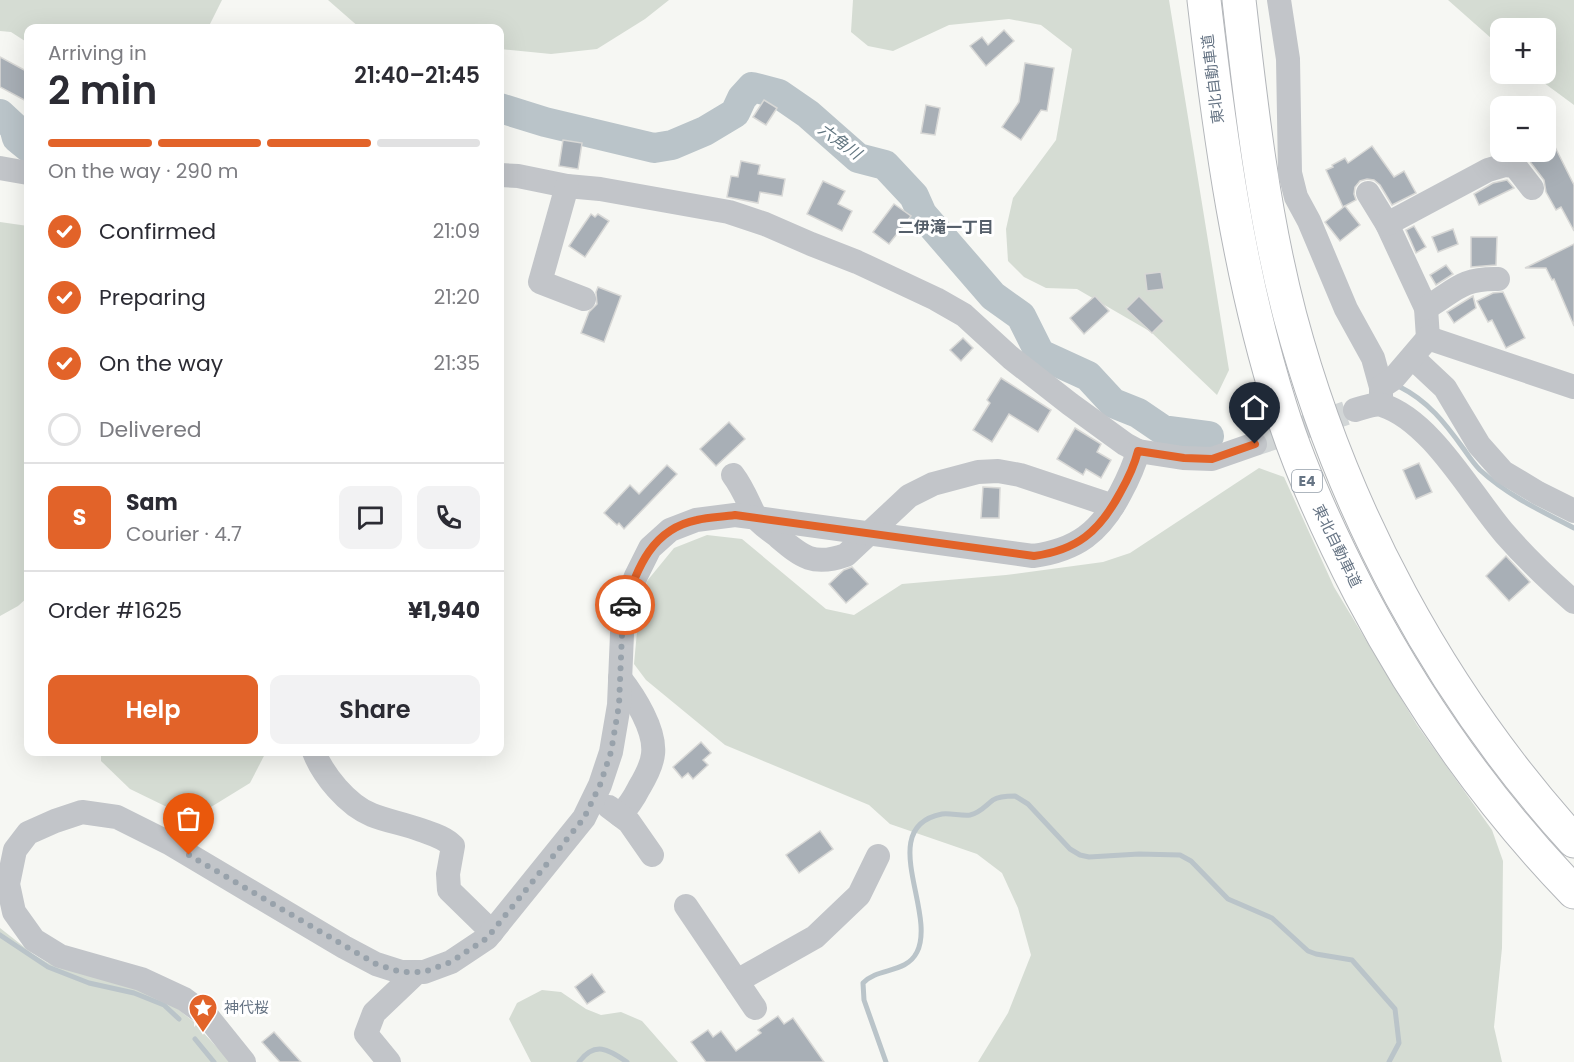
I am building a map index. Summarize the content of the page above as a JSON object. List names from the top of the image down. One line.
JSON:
{"streets":{"highway":["東北自動車道","E4"]},"districts":["二伊滝一丁目"],"water":["六角川"],"places":{"place":["神代桜"]},"page":{"map_buttons":["+","−"],"heading":["2 min","Arriving in","21:40–21:45"],"panel":["Sam","Courier · 4.7","Order #1625","¥1,940"],"bar":"On the way · 290 m","list":[["Confirmed","21:09"],["Preparing","21:20"],["On the way","21:35"],"Delivered"],"round":"S","buttons":["Help","Share"]}}
